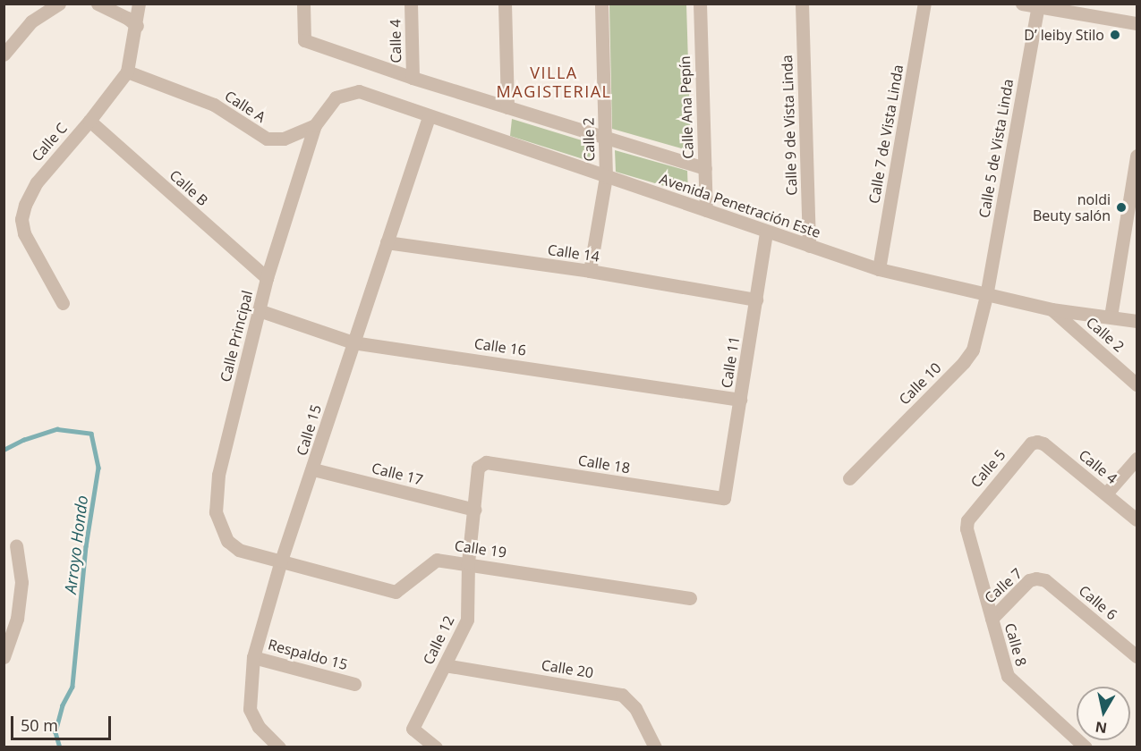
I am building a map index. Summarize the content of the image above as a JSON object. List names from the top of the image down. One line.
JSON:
{"streets":{"street":["Calle 4","Calle A","Calle Ana Pepín","Calle 9 de Vista Linda","Calle 7 de Vista Linda","Calle 2","Calle C","Calle 5 de Vista Linda","Calle B","Avenida Penetración Este","Calle 14","Calle Principal","Calle 16","Calle 11","Calle 10","Calle 15","Calle 18","Calle 5","Calle 17","Calle 19","Calle 7","Calle 6","Calle 12","Calle 8","Respaldo 15","Calle 20"]},"crossings":[["Calle 4","Calle 5"],["Calle A","Calle C"],["Calle A","Calle Principal"],["Calle Ana Pepín","Avenida Penetración Este"],["Calle 9 de Vista Linda","Avenida Penetración Este"],["Calle 7 de Vista Linda","Avenida Penetración Este"],["Calle 2","Avenida Penetración Este"],["Calle 2","Calle 14"],["Calle C","Calle B"],["Calle 5 de Vista Linda","Avenida Penetración Este"],["Calle 5 de Vista Linda","Calle 10"],["Calle B","Calle Principal"],["Avenida Penetración Este","Calle Principal"],["Avenida Penetración Este","Calle 11"],["Avenida Penetración Este","Calle 10"],["Avenida Penetración Este","Calle 15"],["Calle 14","Calle 11"],["Calle 14","Calle 15"],["Calle Principal","Calle 16"],["Calle Principal","Calle 15"],["Calle Principal","Calle 19"],["Calle 16","Calle 11"],["Calle 16","Calle 15"],["Calle 11","Calle 18"],["Calle 15","Calle 17"],["Calle 15","Calle 19"],["Calle 15","Respaldo 15"],["Calle 18","Calle 12"],["Calle 5","Calle 8"],["Calle 17","Calle 12"],["Calle 19","Calle 12"],["Calle 7","Calle 6"],["Calle 7","Calle 8"],["Calle 12","Calle 20"]],"districts":["VILLA MAGISTERIAL"],"water":["Arroyo Hondo"],"places":["D’ leiby Stilo","noldi Beuty salón"],"scale_bar":"50 m","north":"bottom"}
